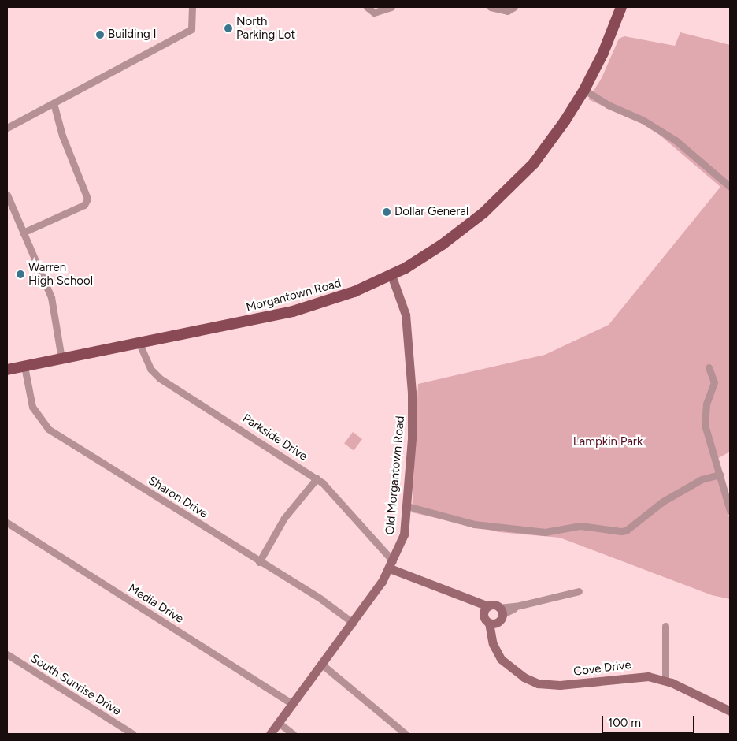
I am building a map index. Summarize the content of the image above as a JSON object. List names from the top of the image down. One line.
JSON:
{"streets":{"main road":["Morgantown Road"],"street":["Parkside Drive","Old Morgantown Road","Sharon Drive","Media Drive","Cove Drive","South Sunrise Drive"]},"crossings":[["Morgantown Road","Parkside Drive"],["Morgantown Road","Old Morgantown Road"],["Morgantown Road","Sharon Drive"],["Parkside Drive","Old Morgantown Road"],["Parkside Drive","Cove Drive"],["Old Morgantown Road","Sharon Drive"],["Old Morgantown Road","Media Drive"]],"parks":["Lampkin Park"],"places":["North Parking Lot","Building I","Dollar General","Warren High School"],"scale_bar":"100 m"}
